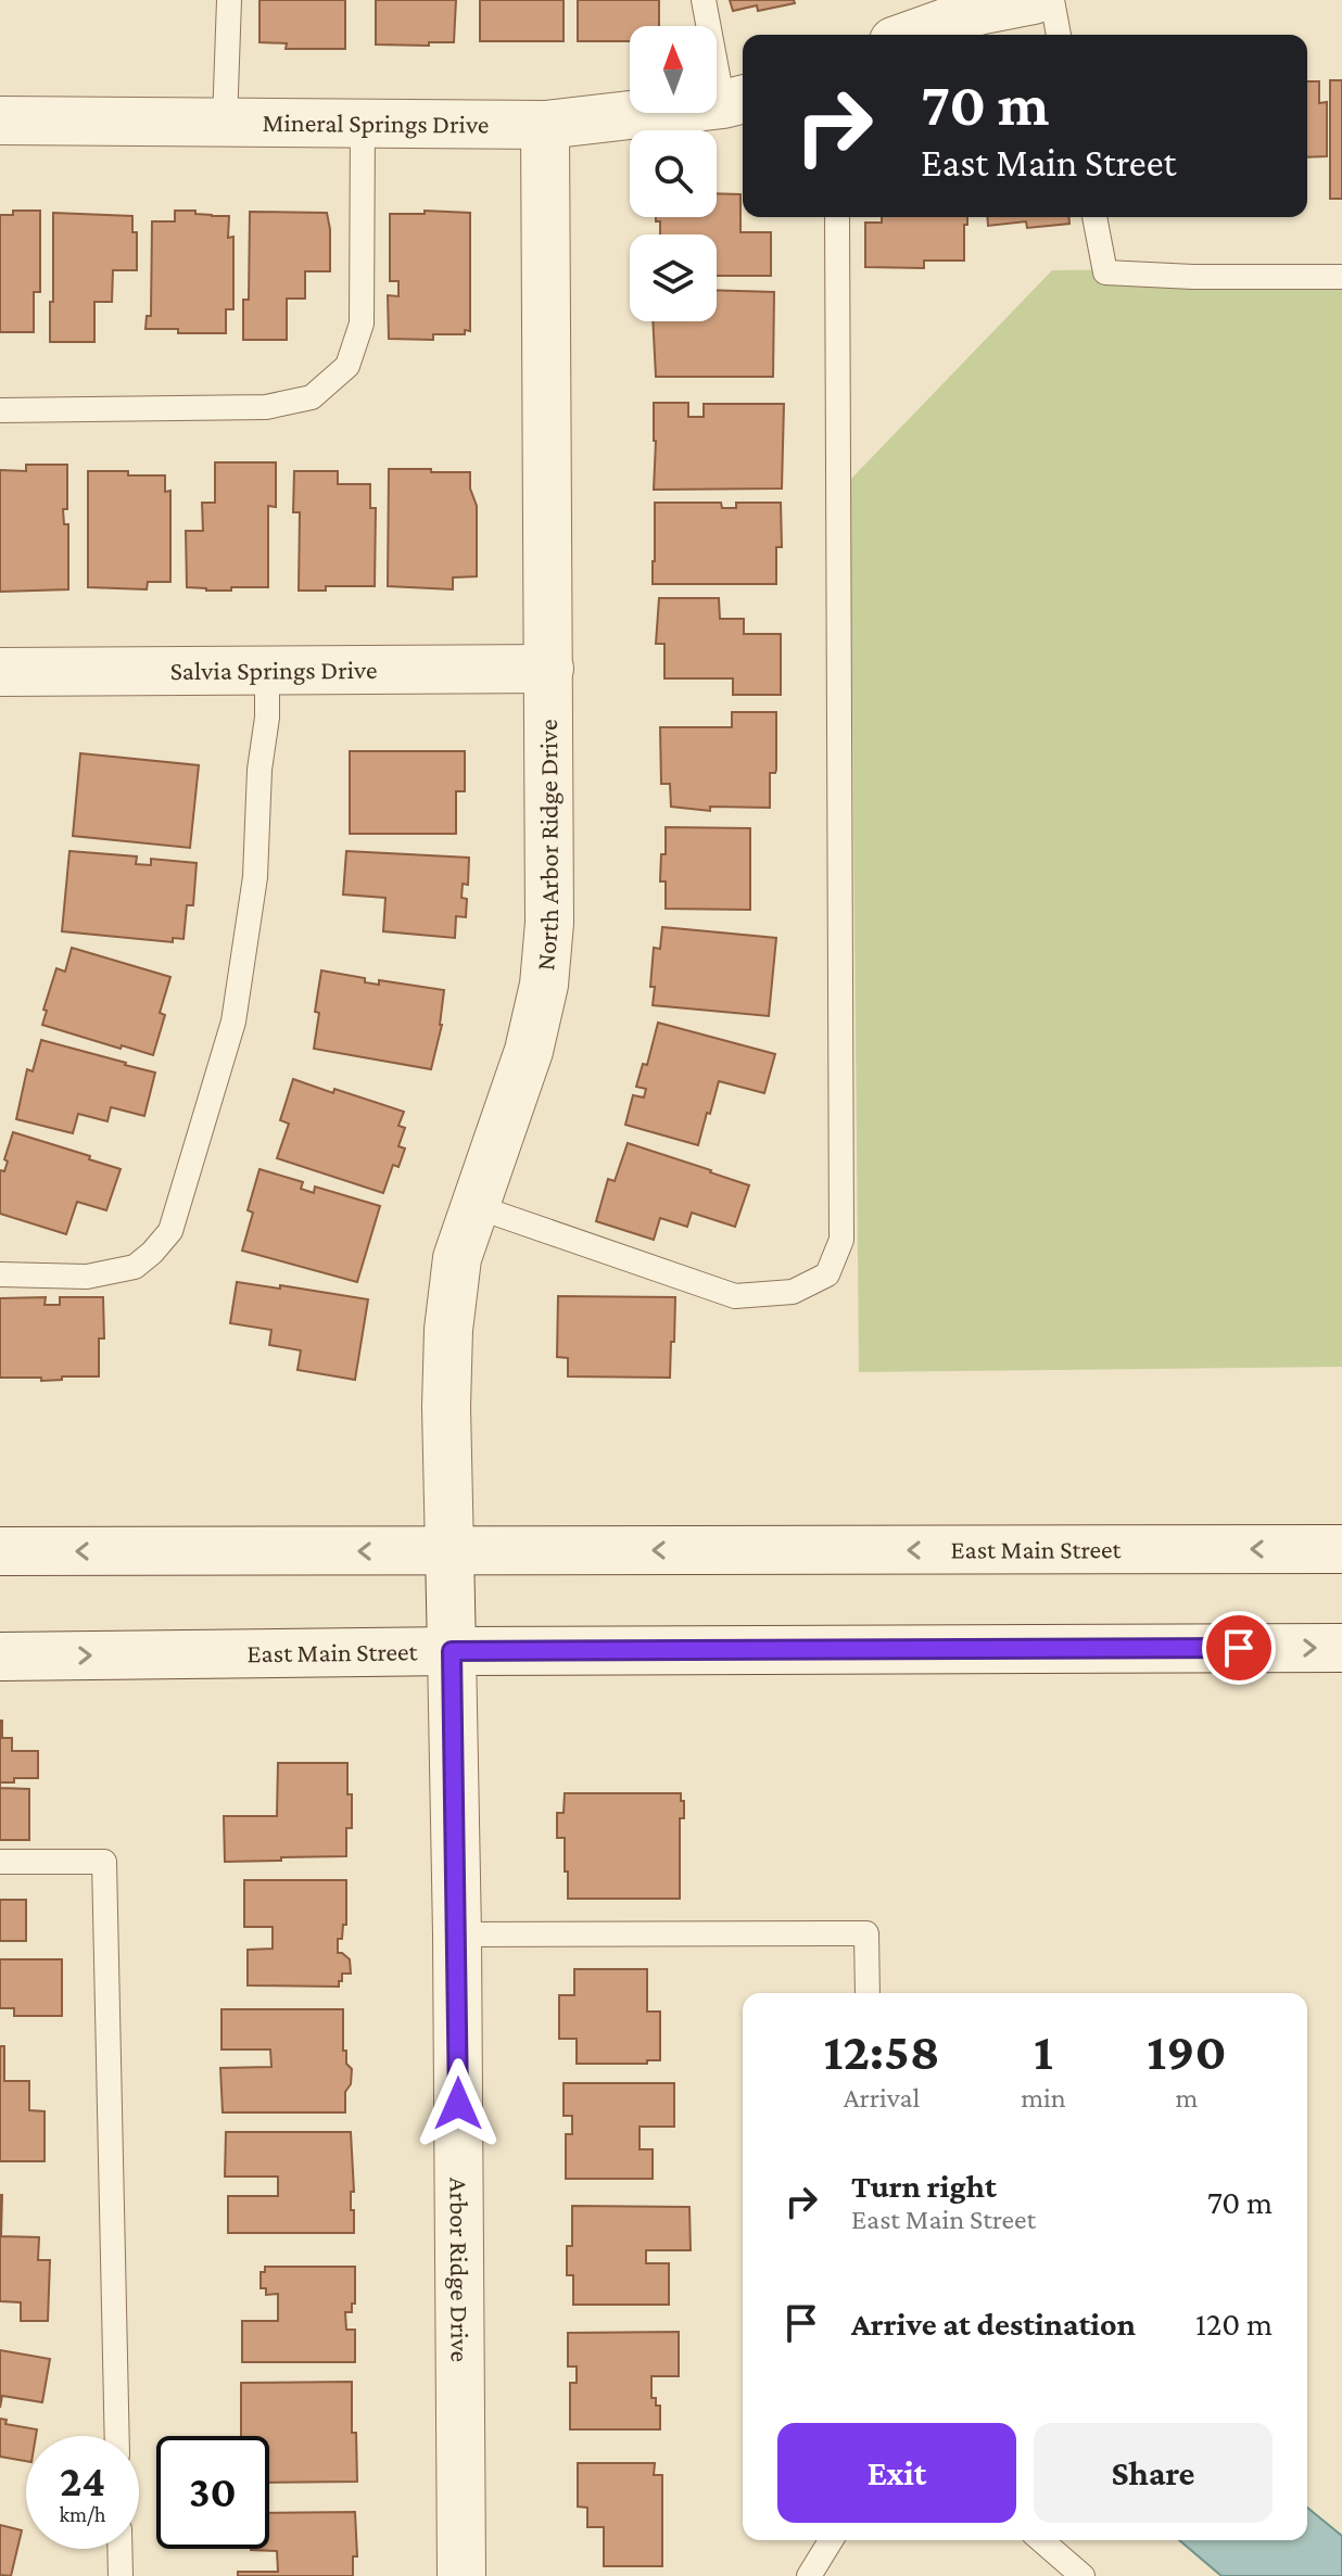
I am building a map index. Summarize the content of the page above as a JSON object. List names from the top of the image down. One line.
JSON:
{"streets":{"street":["Mineral Springs Drive","Salvia Springs Drive","North Arbor Ridge Drive","East Main Street","Arbor Ridge Drive"]},"crossings":[["Mineral Springs Drive","North Arbor Ridge Drive"],["Salvia Springs Drive","North Arbor Ridge Drive"],["North Arbor Ridge Drive","East Main Street"],["North Arbor Ridge Drive","Arbor Ridge Drive"],["East Main Street","Arbor Ridge Drive"]],"north":"top","page":{"turn":["70 m","East Main Street"],"eta":["12:58","Arrival","1","min","190","m"],"list":[{"name":"Turn right","note":"East Main Street","value":"70 m"},{"name":"Arrive at destination","value":"120 m"}],"buttons":["Exit","Share"],"speed":"24 km/h","limit":"30"}}
